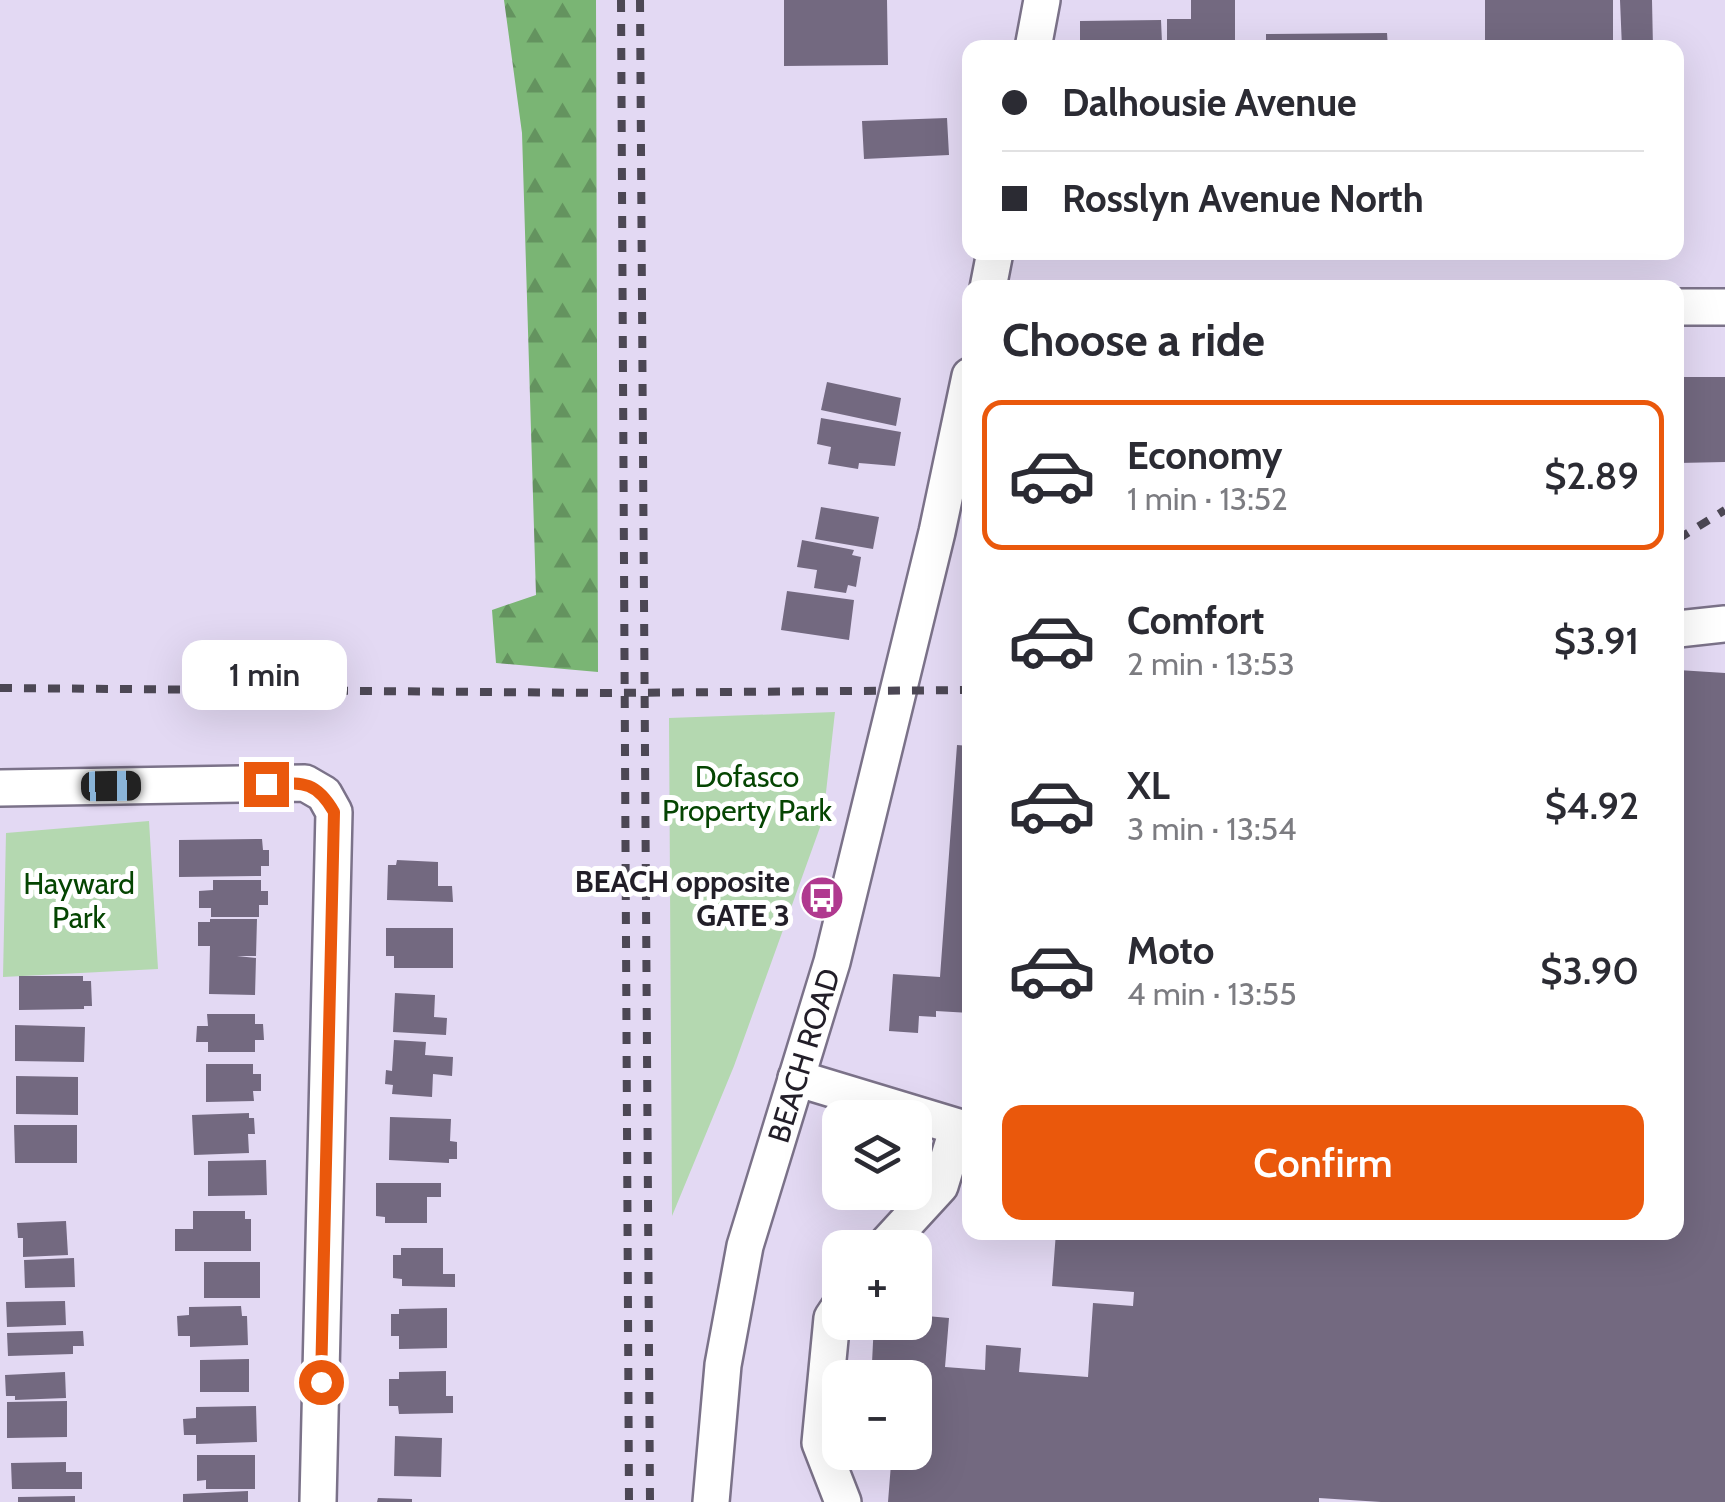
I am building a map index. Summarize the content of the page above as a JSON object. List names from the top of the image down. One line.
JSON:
{"streets":{"street":["BEACH ROAD"]},"parks":["Dofasco Property Park","Hayward Park"],"places":{"bus stop":["BEACH opposite GATE 3"]},"page":{"banner":["Dalhousie Avenue","Rosslyn Avenue North"],"heading":"Choose a ride","list":[{"name":"Economy","note":"1 min · 13:52","value":"$2.89"},{"name":"Comfort","note":"2 min · 13:53","value":"$3.91"},{"name":"XL","note":"3 min · 13:54","value":"$4.92"},{"name":"Moto","note":"4 min · 13:55","value":"$3.90"}],"bubble":"1 min","buttons":"Confirm","map_buttons":["+","−"]}}
